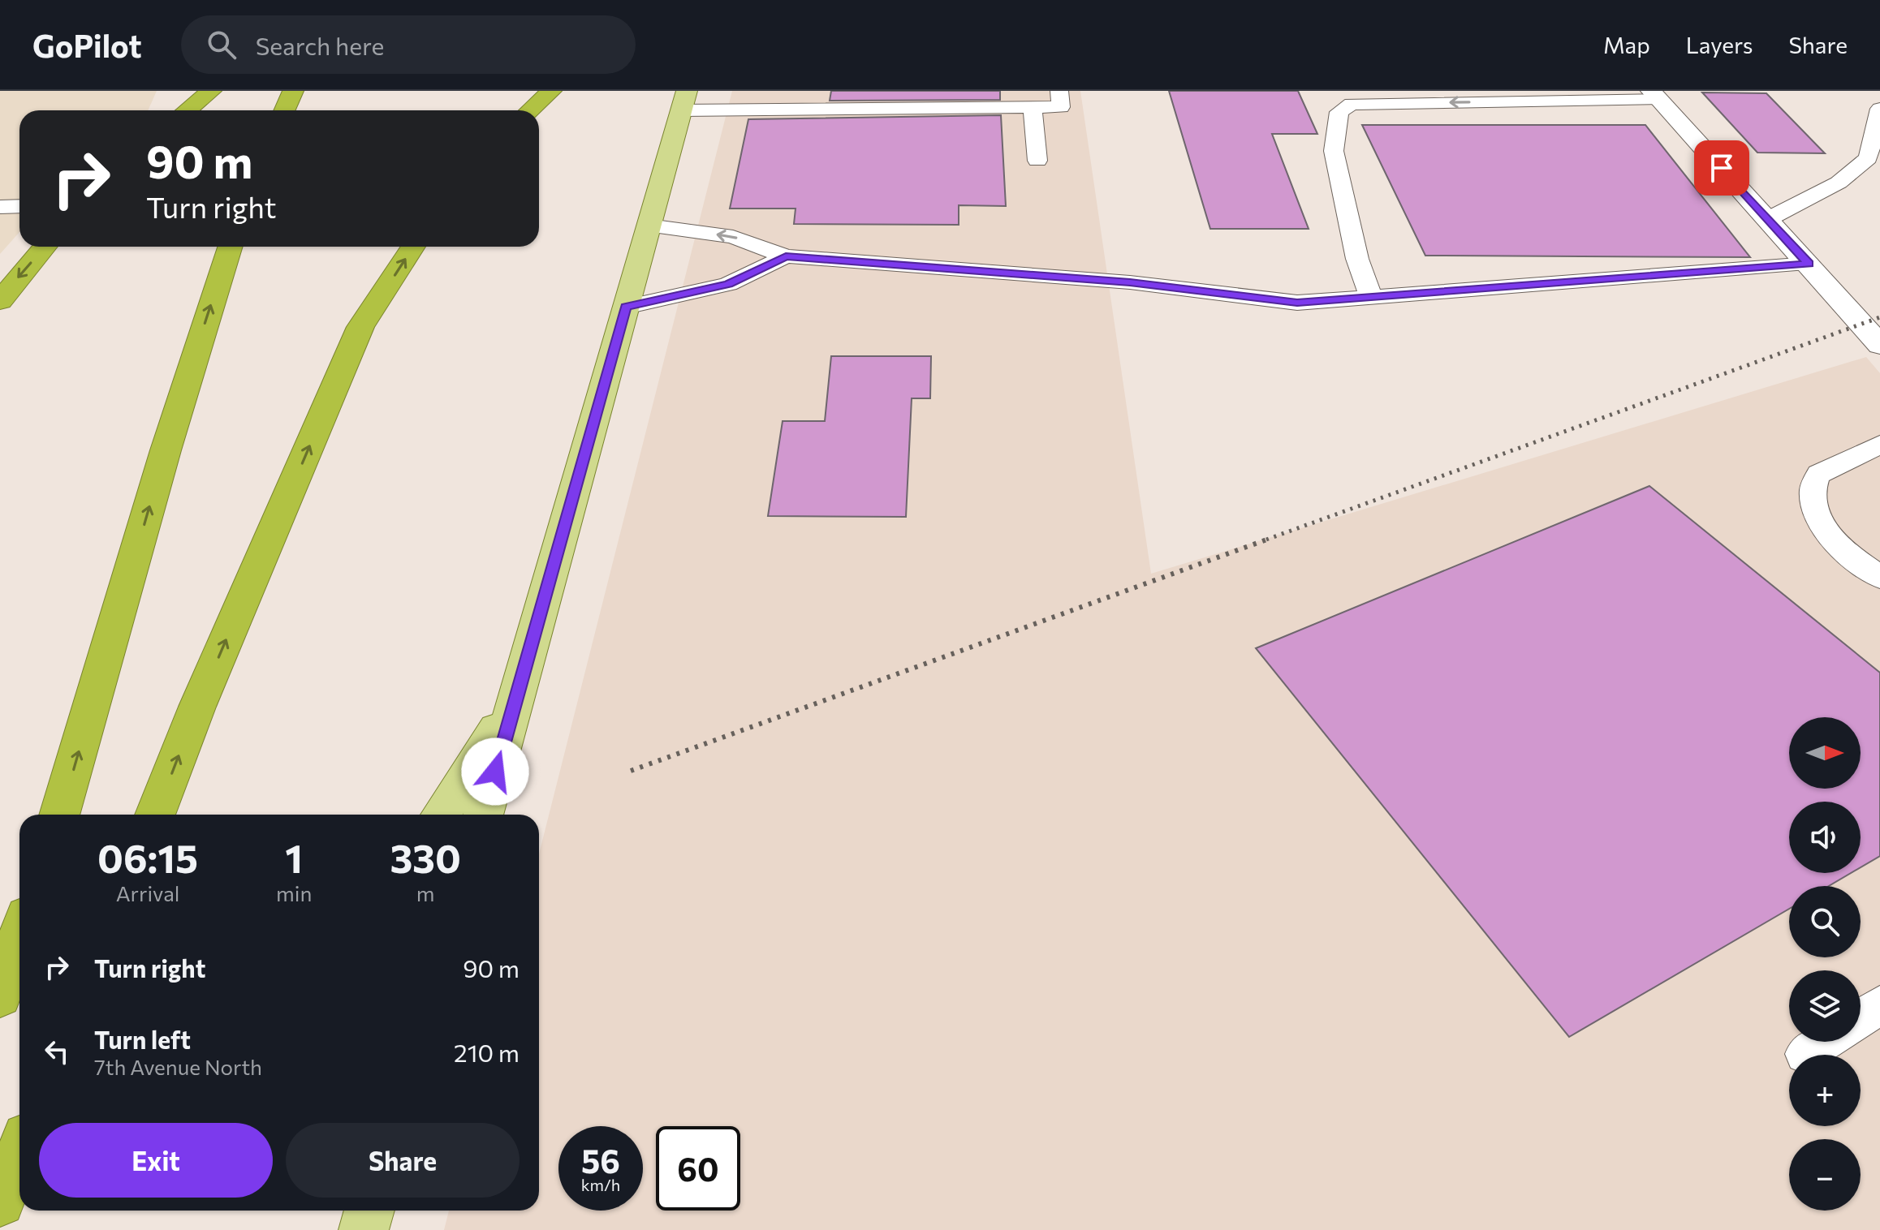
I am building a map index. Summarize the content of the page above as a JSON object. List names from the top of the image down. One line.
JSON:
{"north":"right","page":{"header":"GoPilot","search":"Search here","nav":["Map","Layers","Share"],"turn":["90 m","Turn right"],"map_buttons":["+","−"],"eta":["06:15","Arrival","1","min","330","m"],"list":[{"name":"Turn right","value":"90 m"},{"name":"Turn left","note":"7th Avenue North","value":"210 m"}],"buttons":["Exit","Share"],"speed":"56 km/h","limit":"60"}}
